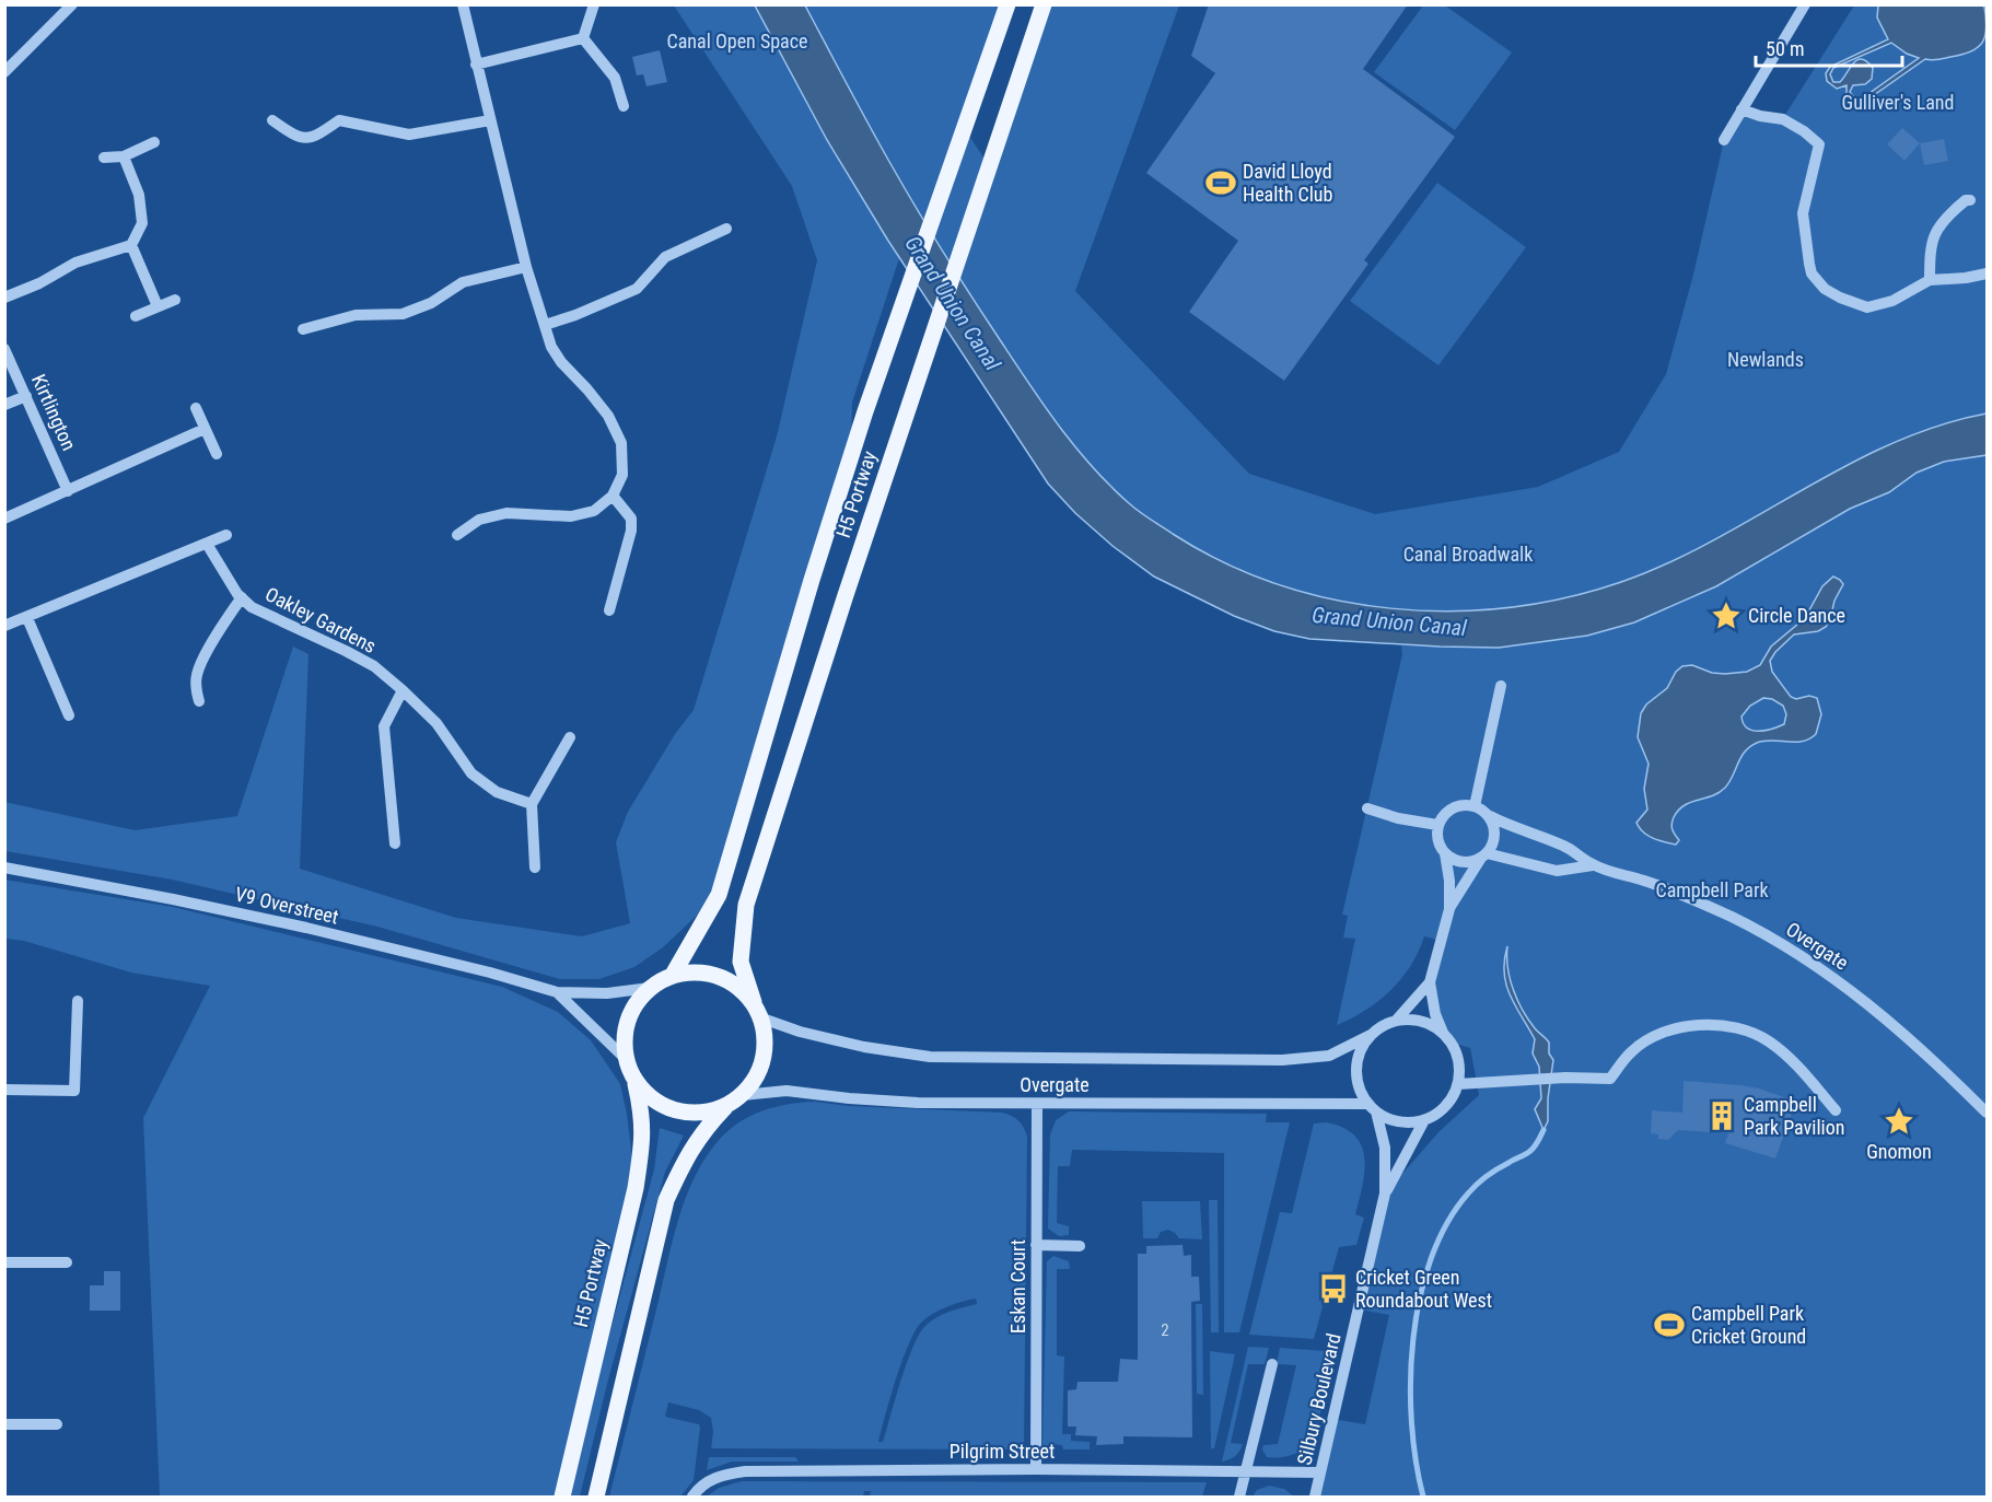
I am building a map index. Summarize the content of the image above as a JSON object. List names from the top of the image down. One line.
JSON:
{"streets":{"main road":["H5 Portway"],"street":["Kirtlington","Oakley Gardens","V9 Overstreet","Overgate","Eskan Court","Silbury Boulevard","Pilgrim Street"]},"crossings":[["H5 Portway","V9 Overstreet"],["H5 Portway","Overgate"],["V9 Overstreet","Overgate"],["Overgate","Eskan Court"],["Eskan Court","Pilgrim Street"],["Silbury Boulevard","Pilgrim Street"]],"water":["Grand Union Canal"],"parks":["Canal Open Space","Gulliver's Land","Newlands","Canal Broadwalk","Campbell Park"],"places":{"sports":["David Lloyd Health Club","Campbell Park Cricket Ground"],"place":["Circle Dance","Gnomon"],"building":["Campbell Park Pavilion"],"bus stop":["Cricket Green Roundabout West"]},"house_numbers":["2"],"scale_bar":"50 m"}
